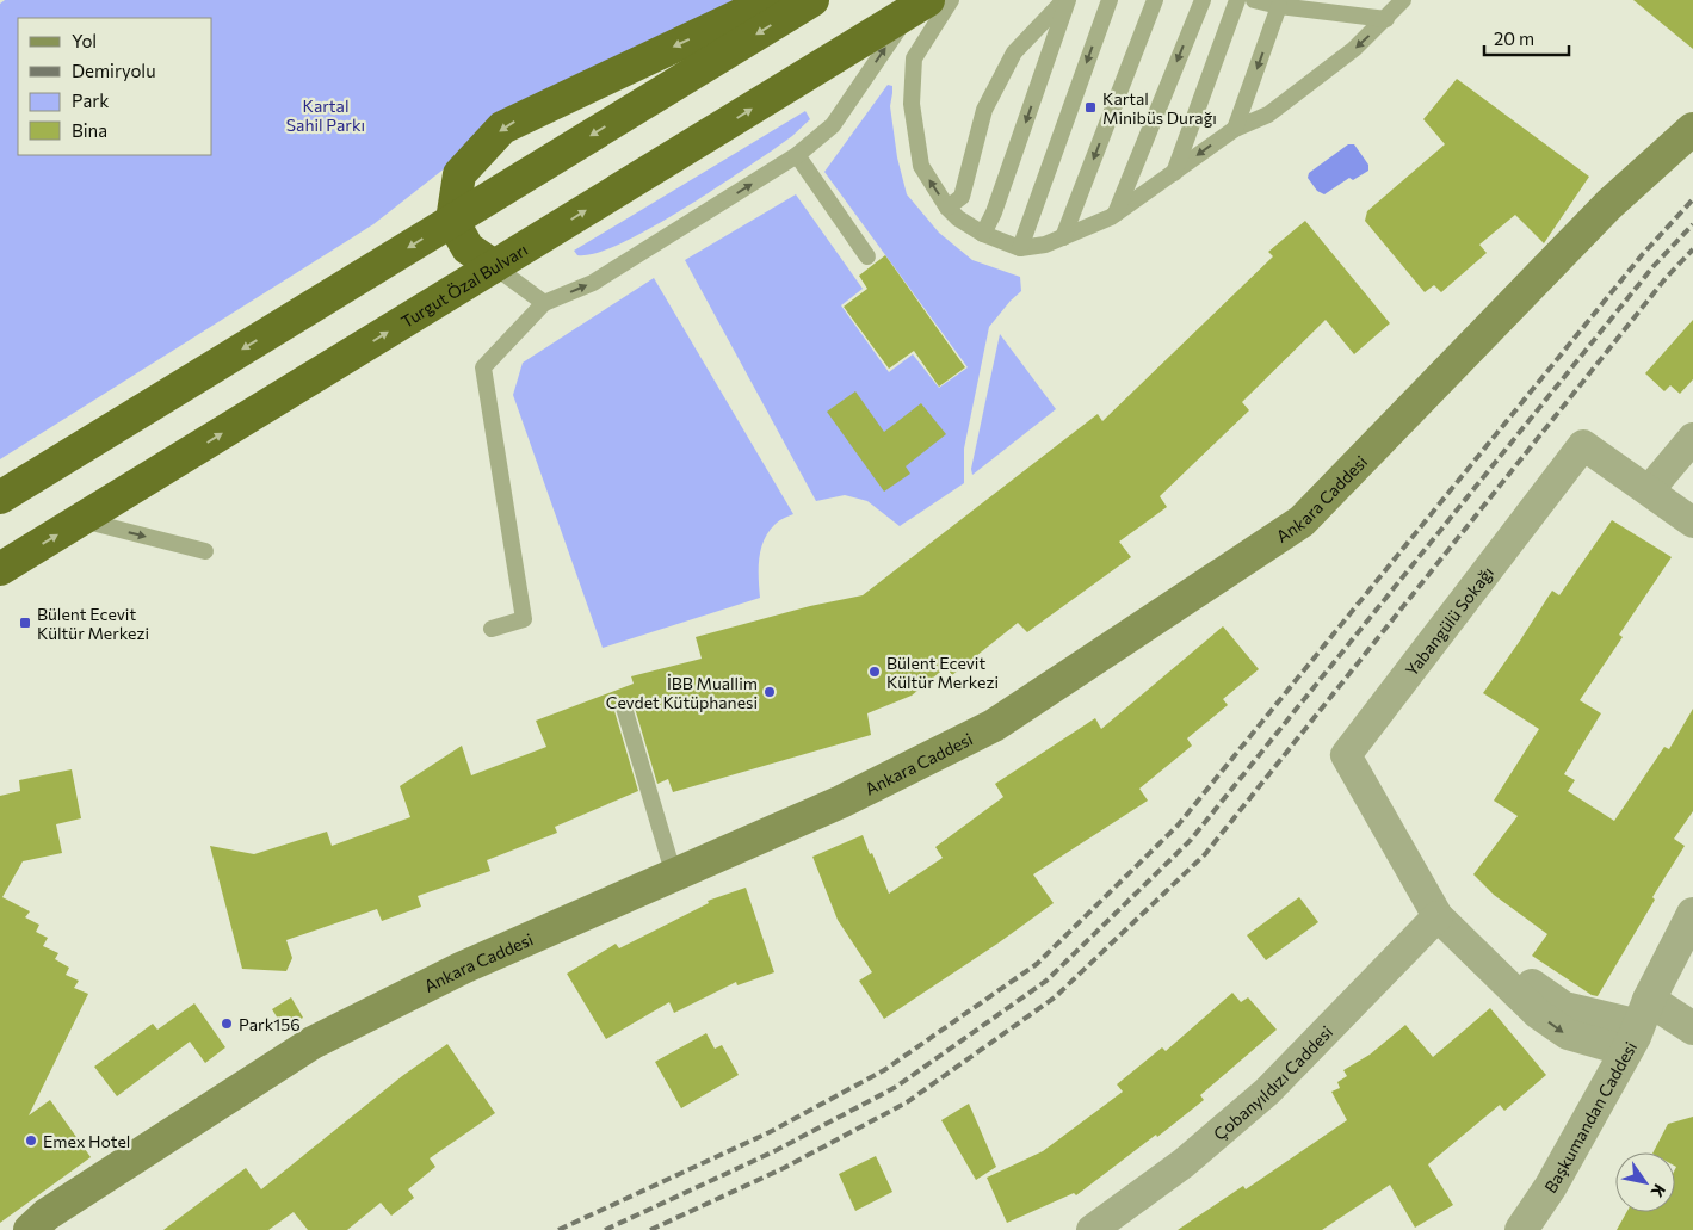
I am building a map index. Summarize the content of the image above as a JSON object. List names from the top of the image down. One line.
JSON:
{"streets":{"highway":["Turgut Özal Bulvarı"],"main road":["Ankara Caddesi"],"street":["Yabangülü Sokağı","Çobanyıldızı Caddesi","Başkumandan Caddesi"]},"crossings":[["Yabangülü Sokağı","Çobanyıldızı Caddesi"],["Yabangülü Sokağı","Başkumandan Caddesi"]],"parks":["Kartal Sahil Parkı"],"places":{"transit":["Kartal Minibüs Durağı","Bülent Ecevi̇t Kültür Merkezi̇"],"other":["Bülent Ecevit Kültür Merkezi","İBB Muallim Cevdet Kütüphanesi","Park156","Emex Hotel"]},"legend":["Yol","Demiryolu","Park","Bina"],"scale_bar":"20 m","north":"bottom right"}
